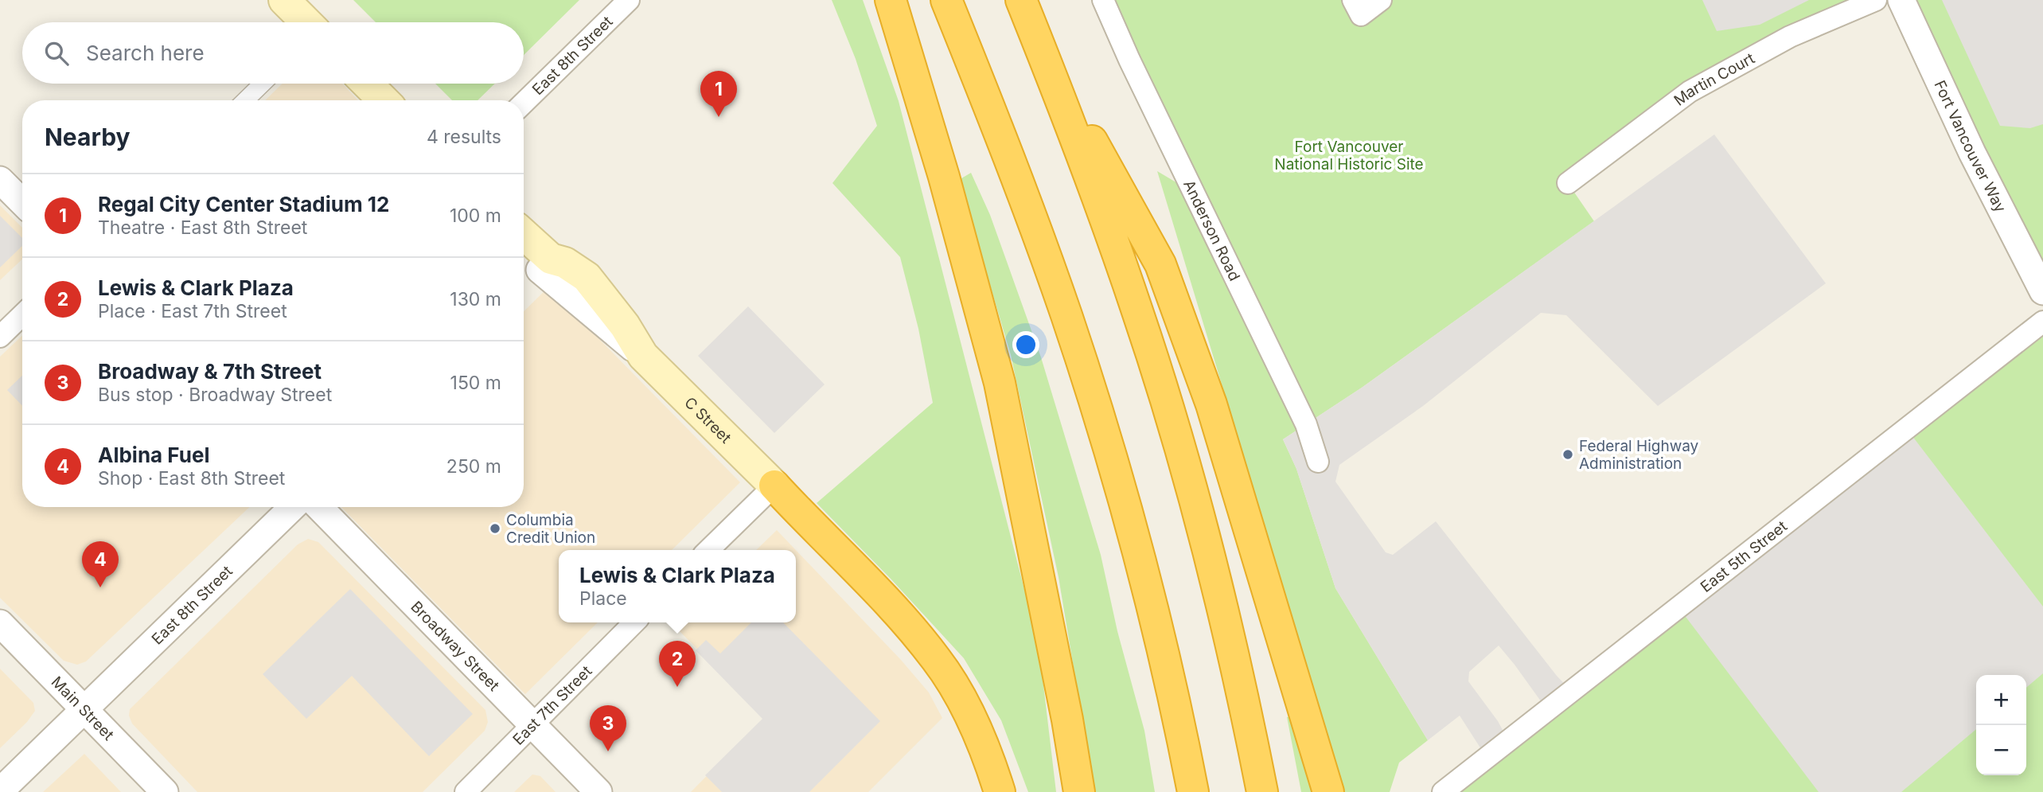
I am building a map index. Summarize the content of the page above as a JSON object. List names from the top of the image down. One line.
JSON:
{"streets":{"main road":["C Street"],"street":["East 8th Street","Martin Court","Fort Vancouver Way","Anderson Road","East 5th Street","Broadway Street","East 7th Street","Main Street"]},"crossings":[["East 8th Street","Main Street"],["Broadway Street","East 7th Street"]],"parks":["Fort Vancouver National Historic Site"],"places":["Federal Highway Administration","Columbia Credit Union"],"page":{"search":"Search here","pins":["1","4","2","3"],"heading":["Nearby","4 results"],"list":[{"mark":"1","name":"Regal City Center Stadium 12","note":"Theatre · East 8th Street","value":"100 m"},{"mark":"2","name":"Lewis & Clark Plaza","note":"Place · East 7th Street","value":"130 m"},{"mark":"3","name":"Broadway & 7th Street","note":"Bus stop · Broadway Street","value":"150 m"},{"mark":"4","name":"Albina Fuel","note":"Shop · East 8th Street","value":"250 m"}],"popup":["Lewis & Clark Plaza","Place"],"map_buttons":["+","−"]}}
